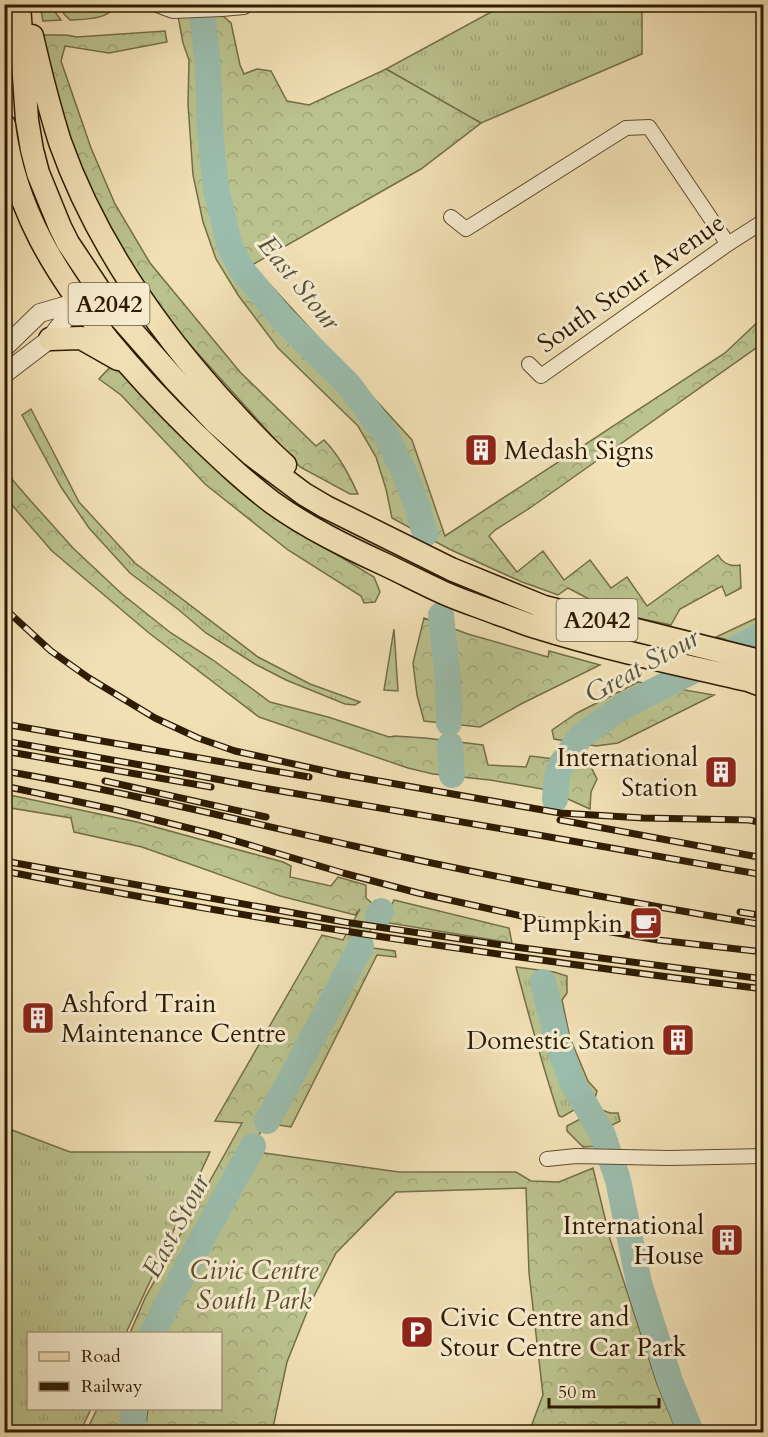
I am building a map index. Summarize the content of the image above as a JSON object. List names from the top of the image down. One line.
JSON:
{"streets":{"main road":["A2042"],"street":["South Stour Avenue"]},"water":["East Stour","Great Stour"],"parks":["Civic Centre South Park"],"places":{"building":["Medash Signs","International Station","Ashford Train Maintenance Centre","Domestic Station","International House"],"cafe":["Pumpkin"],"parking":["Civic Centre and Stour Centre Car Park"]},"legend":["Road","Railway"],"scale_bar":"50 m"}
